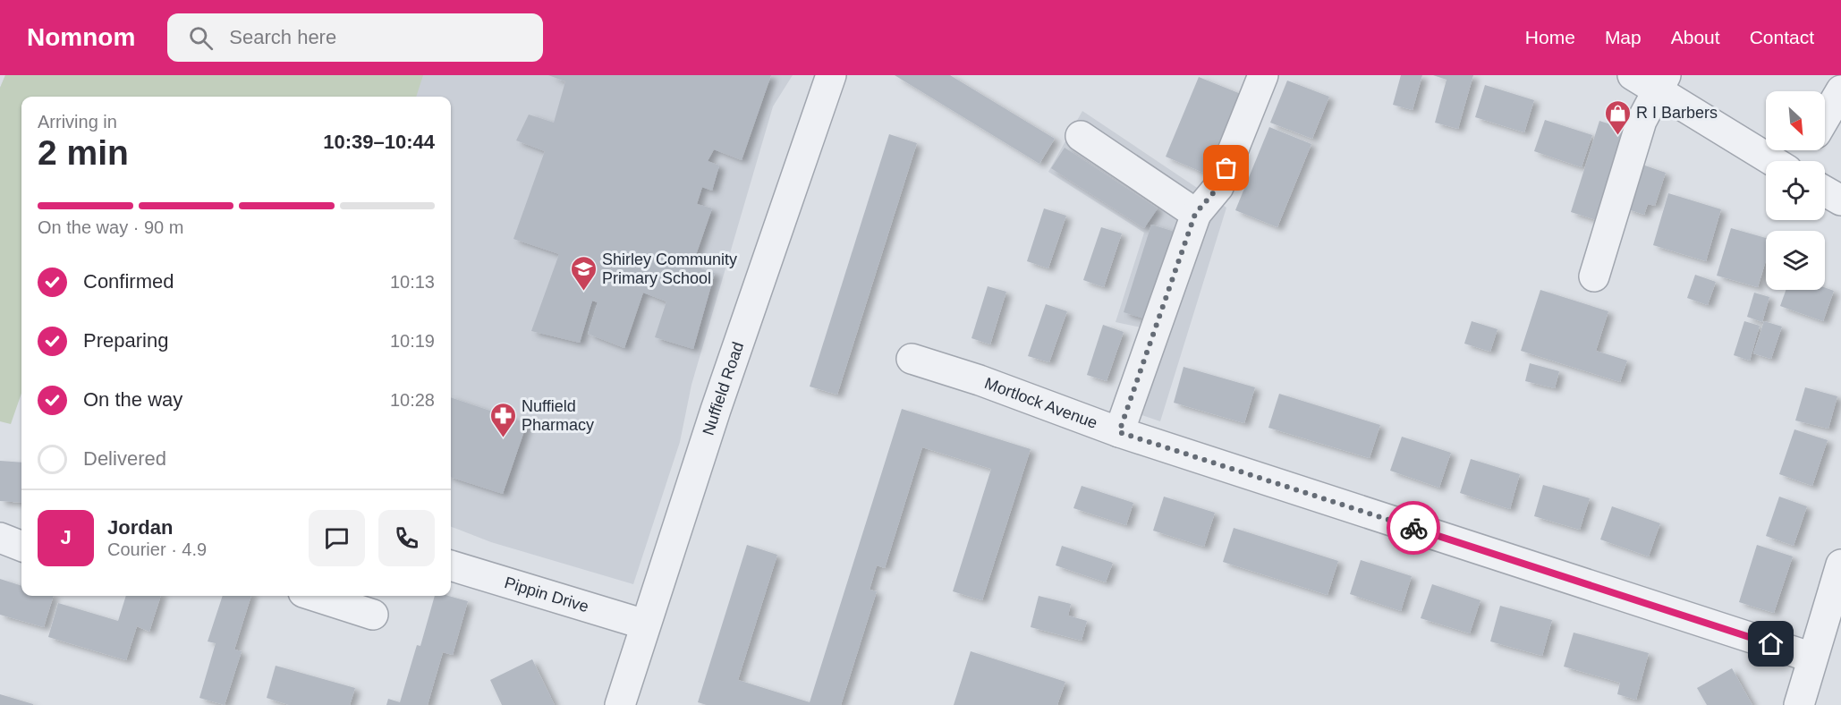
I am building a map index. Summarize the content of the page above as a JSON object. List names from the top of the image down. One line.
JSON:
{"streets":{"street":["Nuffield Road","Mortlock Avenue","Pippin Drive"]},"crossings":[["Nuffield Road","Pippin Drive"]],"places":{"shop":["R I Barbers"],"school or university":["Shirley Community Primary School"],"pharmacy":["Nuffield Pharmacy"]},"north":"bottom right","page":{"header":"Nomnom","search":"Search here","nav":["Home","Map","About","Contact"],"heading":["2 min","Arriving in","10:39–10:44"],"panel":["Jordan","Courier · 4.9"],"bar":"On the way · 90 m","list":[["Confirmed","10:13"],["Preparing","10:19"],["On the way","10:28"],"Delivered"],"round":"J"}}
